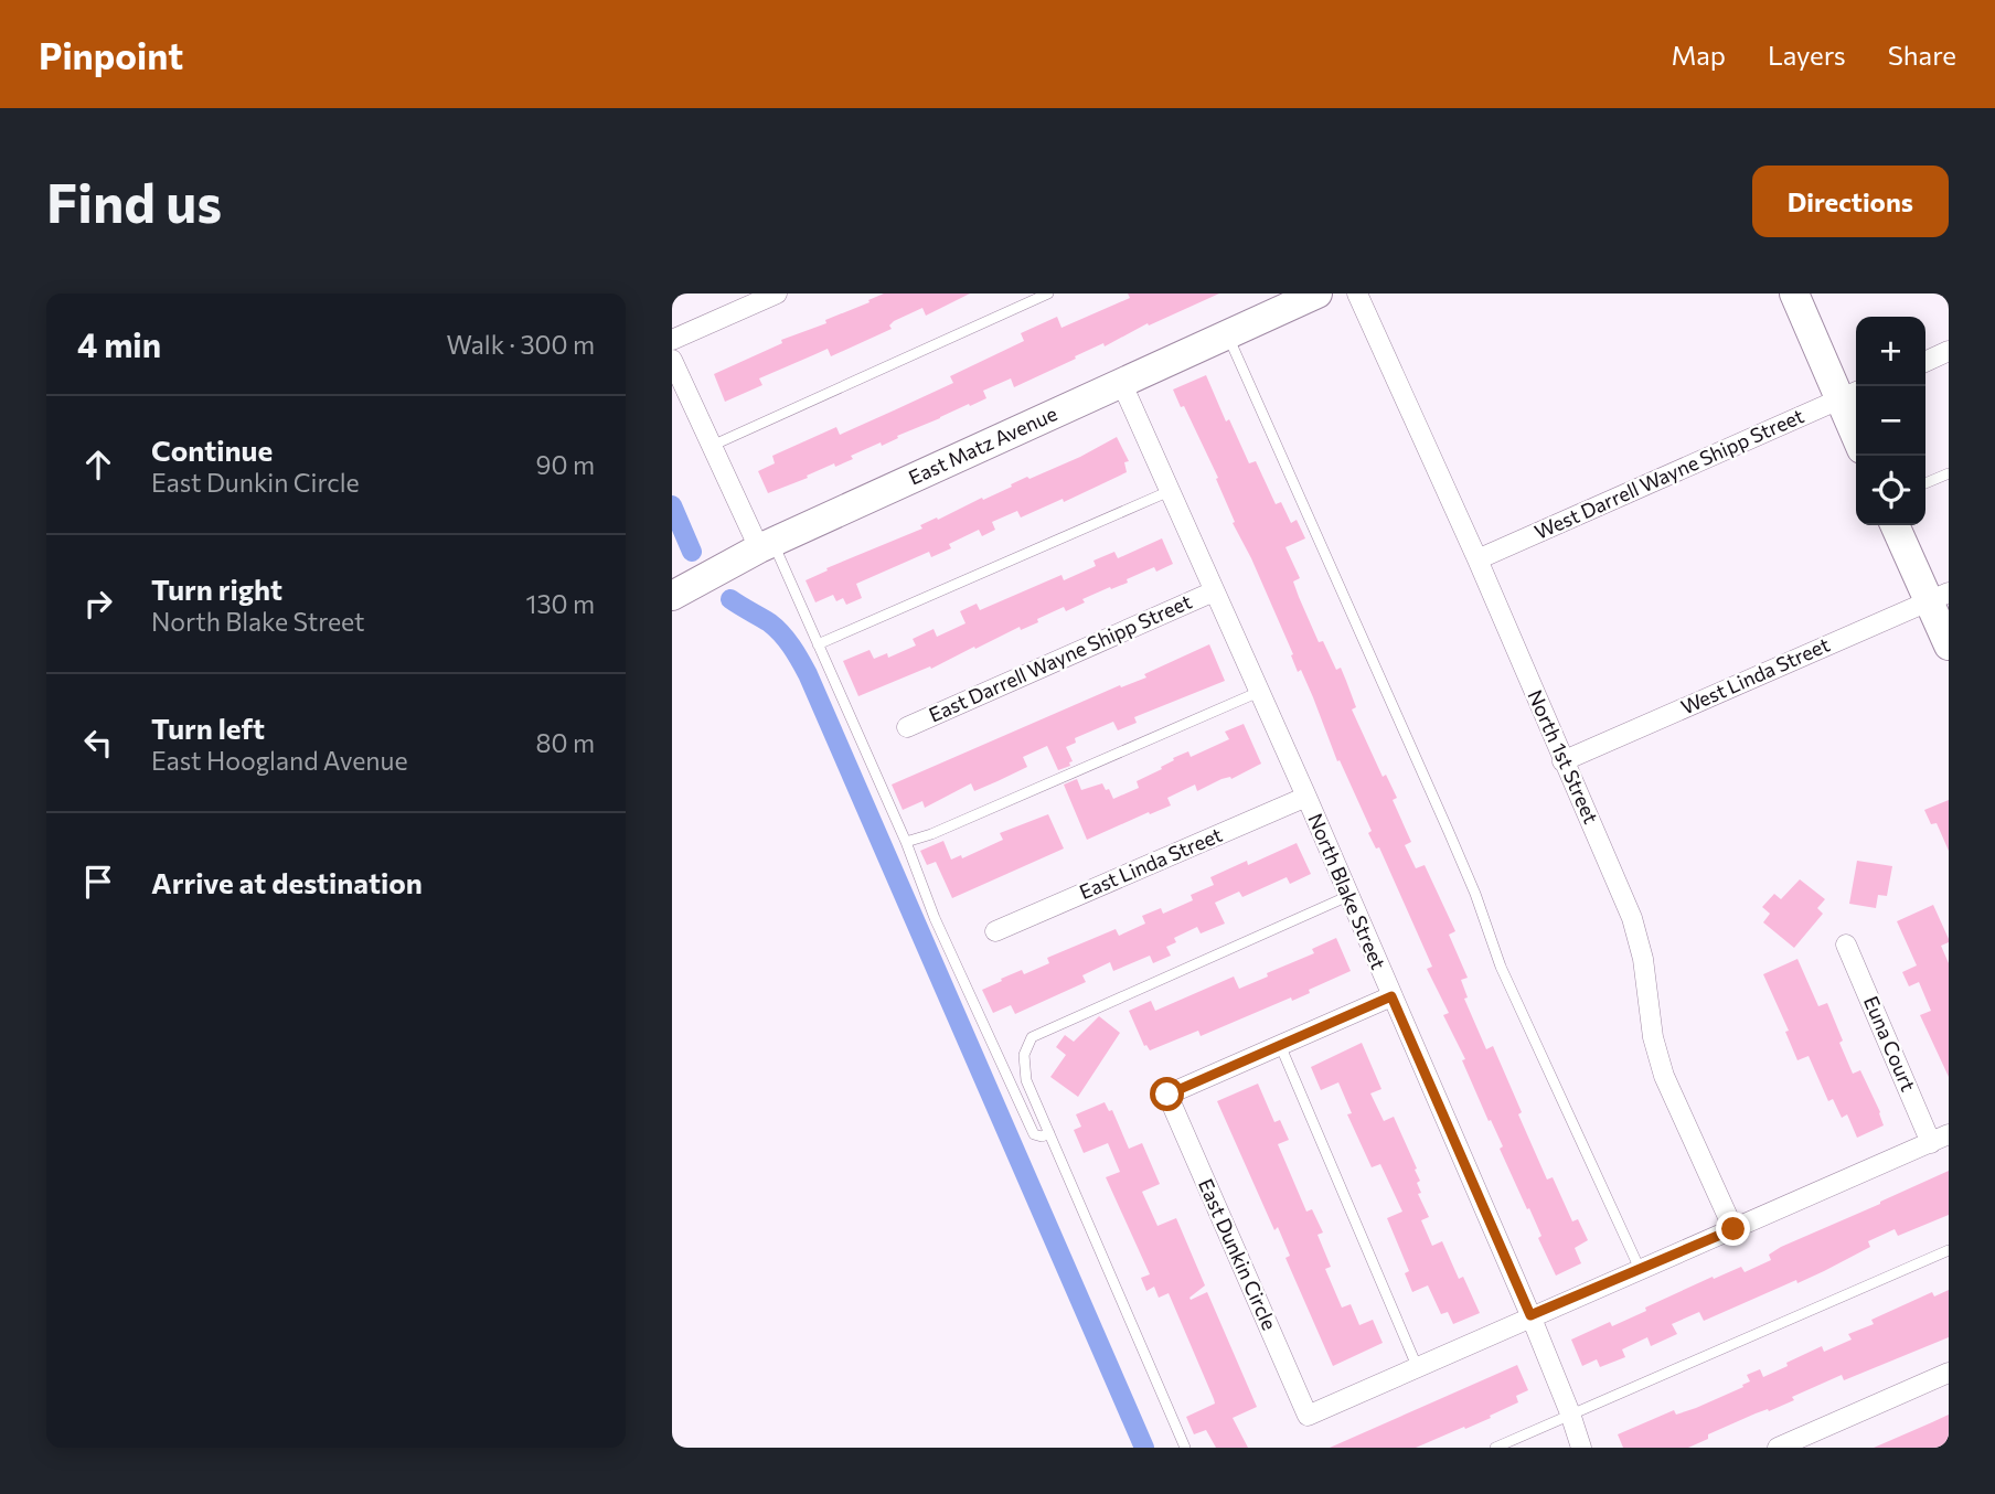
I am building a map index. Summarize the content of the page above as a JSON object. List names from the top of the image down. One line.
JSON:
{"streets":{"street":["East Matz Avenue","West Darrell Wayne Shipp Street","East Darrell Wayne Shipp Street","West Linda Street","North 1st Street","East Linda Street","North Blake Street","Euna Court","East Dunkin Circle"]},"crossings":[["East Matz Avenue","North Blake Street"],["West Darrell Wayne Shipp Street","North 1st Street"],["East Darrell Wayne Shipp Street","North Blake Street"],["West Linda Street","North 1st Street"],["North 1st Street","East Dunkin Circle"],["East Linda Street","North Blake Street"],["North Blake Street","East Dunkin Circle"],["Euna Court","East Dunkin Circle"]],"page":{"header":"Pinpoint","nav":["Map","Layers","Share"],"buttons":"Directions","title":"Find us","heading":["4 min","Walk · 300 m"],"map_buttons":["+","−"],"list":[["Continue","East Dunkin Circle","90 m"],["Turn right","North Blake Street","130 m"],["Turn left","East Hoogland Avenue","80 m"],"Arrive at destination"]}}
